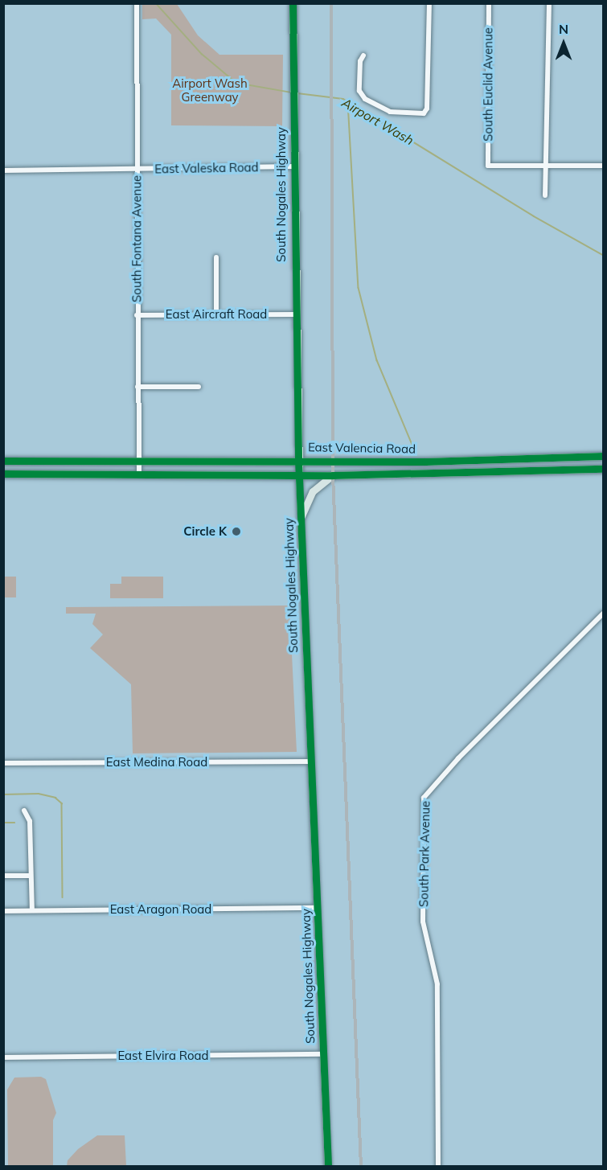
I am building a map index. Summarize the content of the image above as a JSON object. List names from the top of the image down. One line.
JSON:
{"streets":{"main road":["South Nogales Highway","East Valencia Road"],"street":["South Euclid Avenue","East Valeska Road","South Fontana Avenue","East Aircraft Road","East Medina Road","South Park Avenue","East Aragon Road","East Elvira Road"]},"crossings":[["East Valeska Road","South Nogales Highway"],["East Valeska Road","South Fontana Avenue"],["South Nogales Highway","East Aircraft Road"],["South Nogales Highway","East Valencia Road"],["South Nogales Highway","East Medina Road"],["South Nogales Highway","East Aragon Road"],["South Nogales Highway","East Elvira Road"],["South Fontana Avenue","East Aircraft Road"],["South Fontana Avenue","East Valencia Road"]],"water":["Airport Wash"],"parks":["Airport Wash Greenway"],"places":["Circle K"],"north":"top"}
